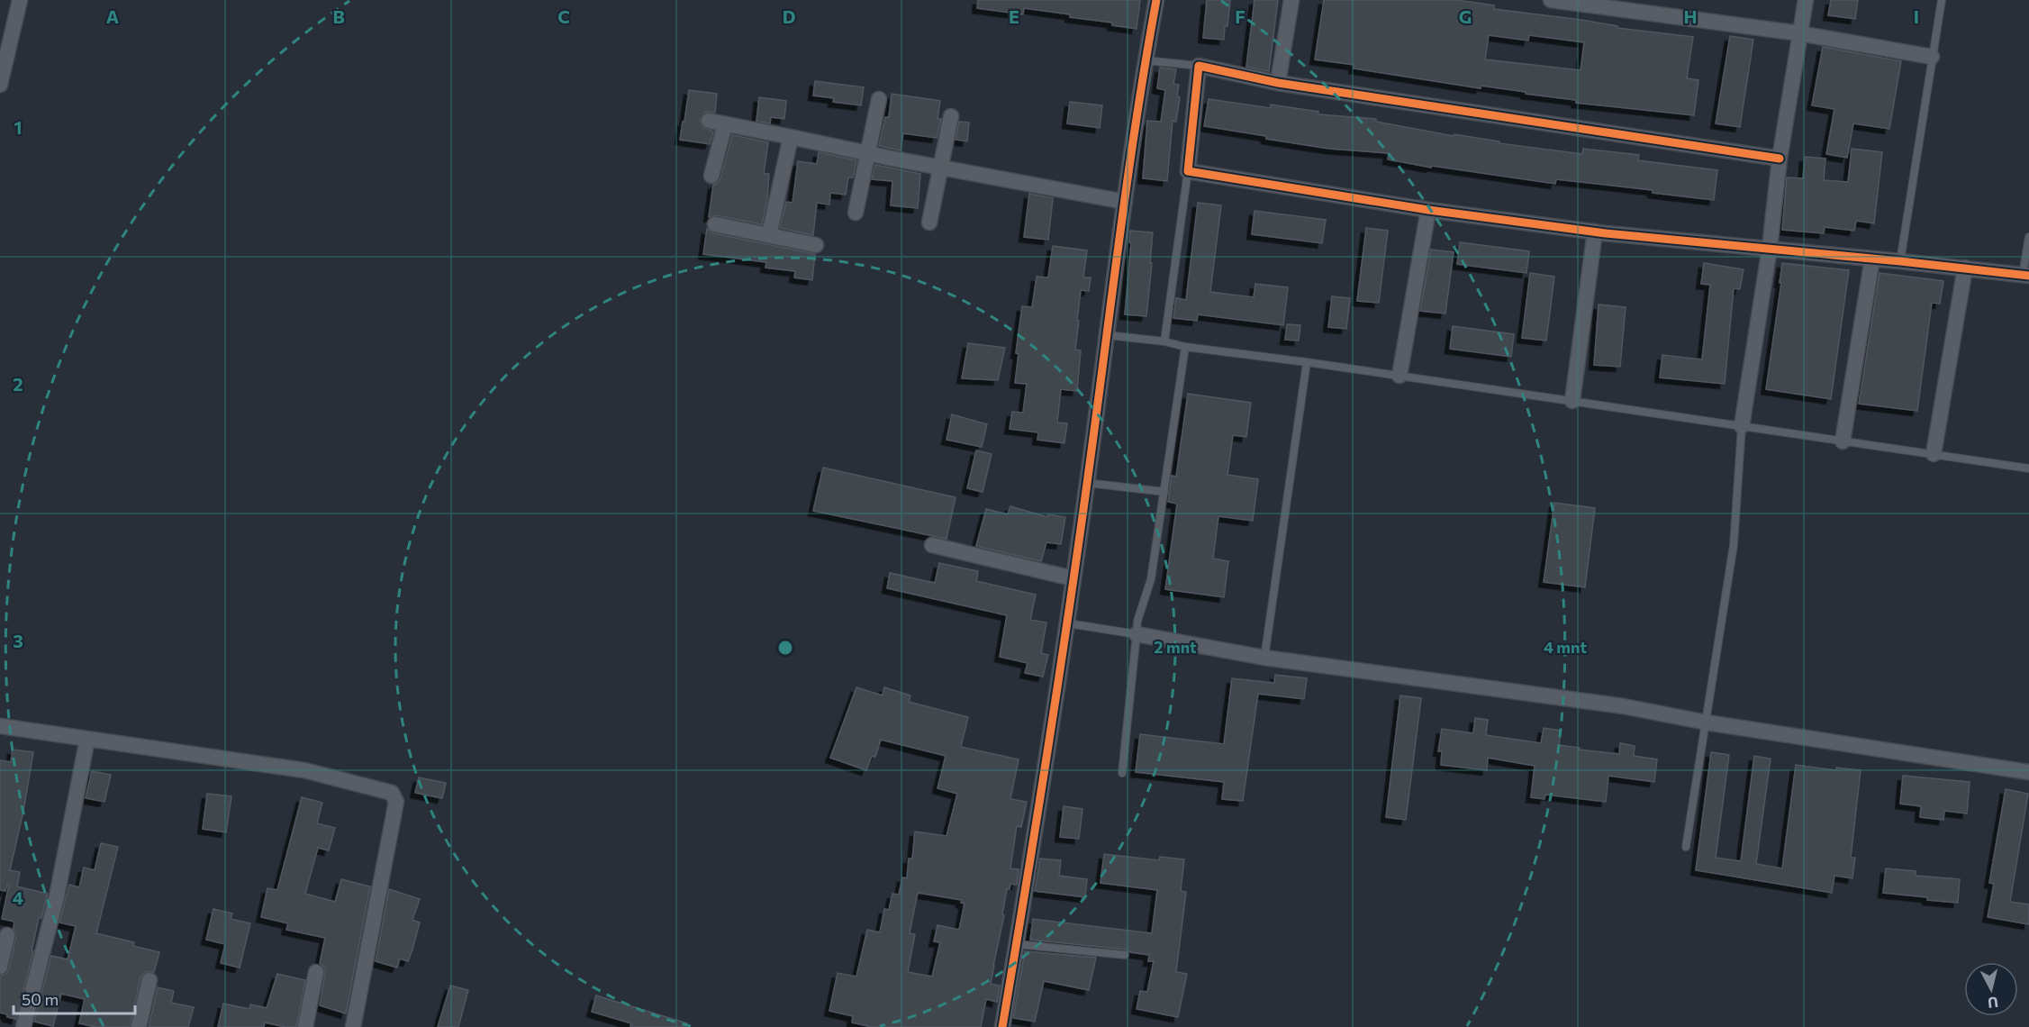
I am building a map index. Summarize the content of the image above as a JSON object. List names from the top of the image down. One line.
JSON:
{"scale_bar":"50 m","north":"bottom","grid":{"columns":["A","B","C","D","E","F","G","H","I"],"rows":["1","2","3","4"]},"rings":["2 mnt","4 mnt"]}
